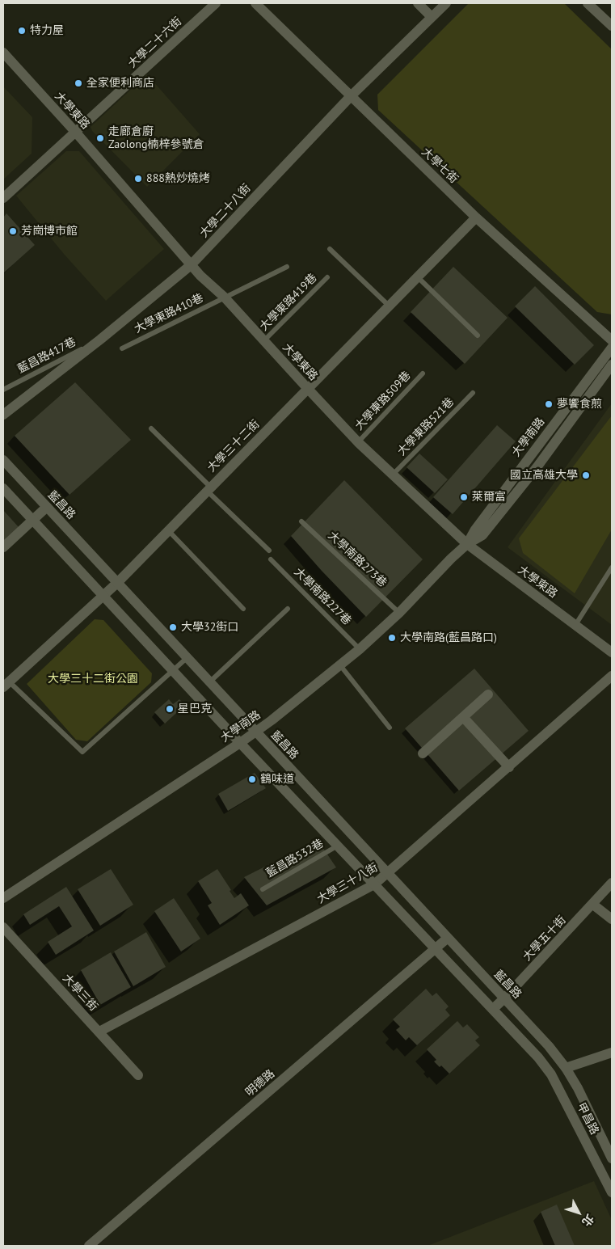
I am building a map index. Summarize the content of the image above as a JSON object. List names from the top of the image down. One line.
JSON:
{"streets":{"street":["大學二十六街","大學東路","大學七街","大學二十八街","大學南路","大學三十二街","藍昌路","大學三十八街","大學五十街","大學三街","明德路","甲昌路"],"lane":["大學東路419巷","大學東路410巷","藍昌路417巷","大學東路509巷","大學東路521巷","大學南路273巷","大學南路227巷","藍昌路532巷"]},"crossings":[["大學二十六街","大學東路"],["大學東路","大學二十八街"],["大學東路","大學東路419巷"],["大學東路","大學東路410巷"],["大學東路","大學東路509巷"],["大學東路","大學東路521巷"],["大學東路","大學南路"],["大學東路","大學三十二街"],["大學七街","大學二十八街"],["大學七街","大學三十二街"],["大學二十八街","藍昌路417巷"],["大學南路","藍昌路"],["大學南路","大學南路273巷"],["大學南路","大學南路227巷"],["大學三十二街","藍昌路"],["藍昌路","大學三十八街"],["藍昌路","大學五十街"],["藍昌路","明德路"],["藍昌路","甲昌路"],["大學三十八街","大學三街"],["大學五十街","甲昌路"]],"parks":["大學三十二街公園"],"places":["特力屋","全家便利商店","走廊倉廚 Zaolong楠梓參號倉","888熱炒燒烤","芳崗博市館","夢饗食煎","國立高雄大學","萊爾富","大學32街口","大學南路(藍昌路口)","星巴克","鶴味道"],"north":"bottom right"}
